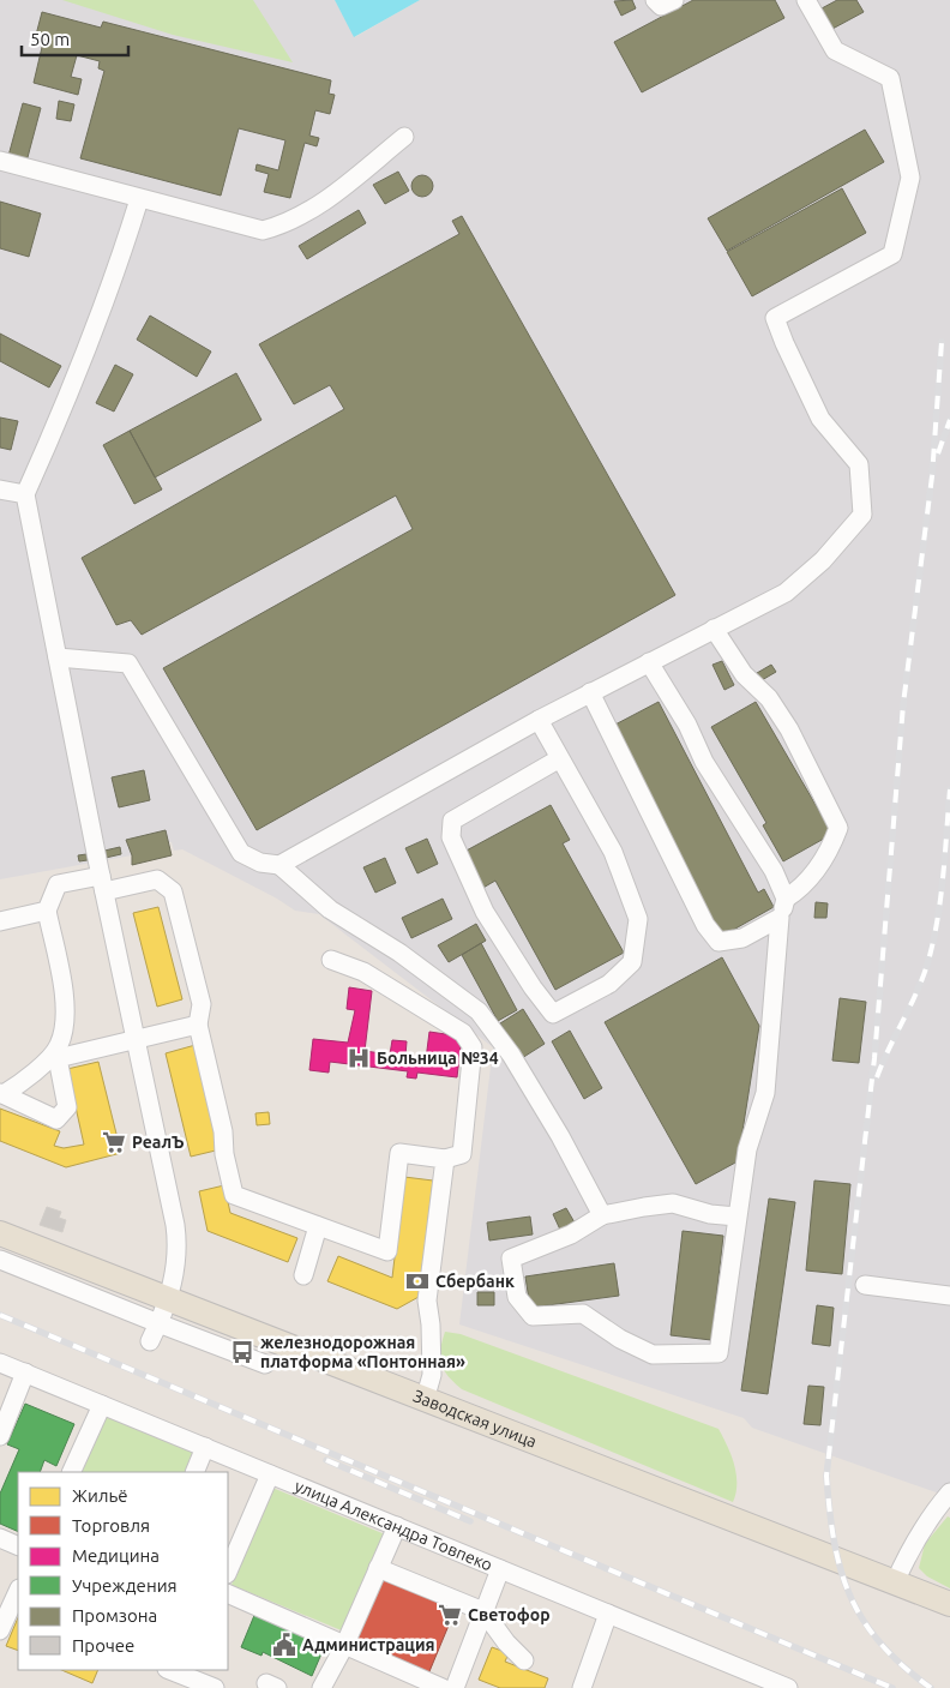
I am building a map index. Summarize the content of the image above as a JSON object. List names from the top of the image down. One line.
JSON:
{"streets":{"main road":["Заводская улица"],"street":["улица Александра Товпеко"]},"places":{"hospital":["Больница №34"],"supermarket":["РеалЪ","Светофор"],"bank":["Сбербанк"],"bus stop":["железнодорожная платформа «Понтонная»"],"public building":["Администрация"]},"legend":["Жильё","Торговля","Медицина","Учреждения","Промзона","Прочее"],"scale_bar":"50 m"}
